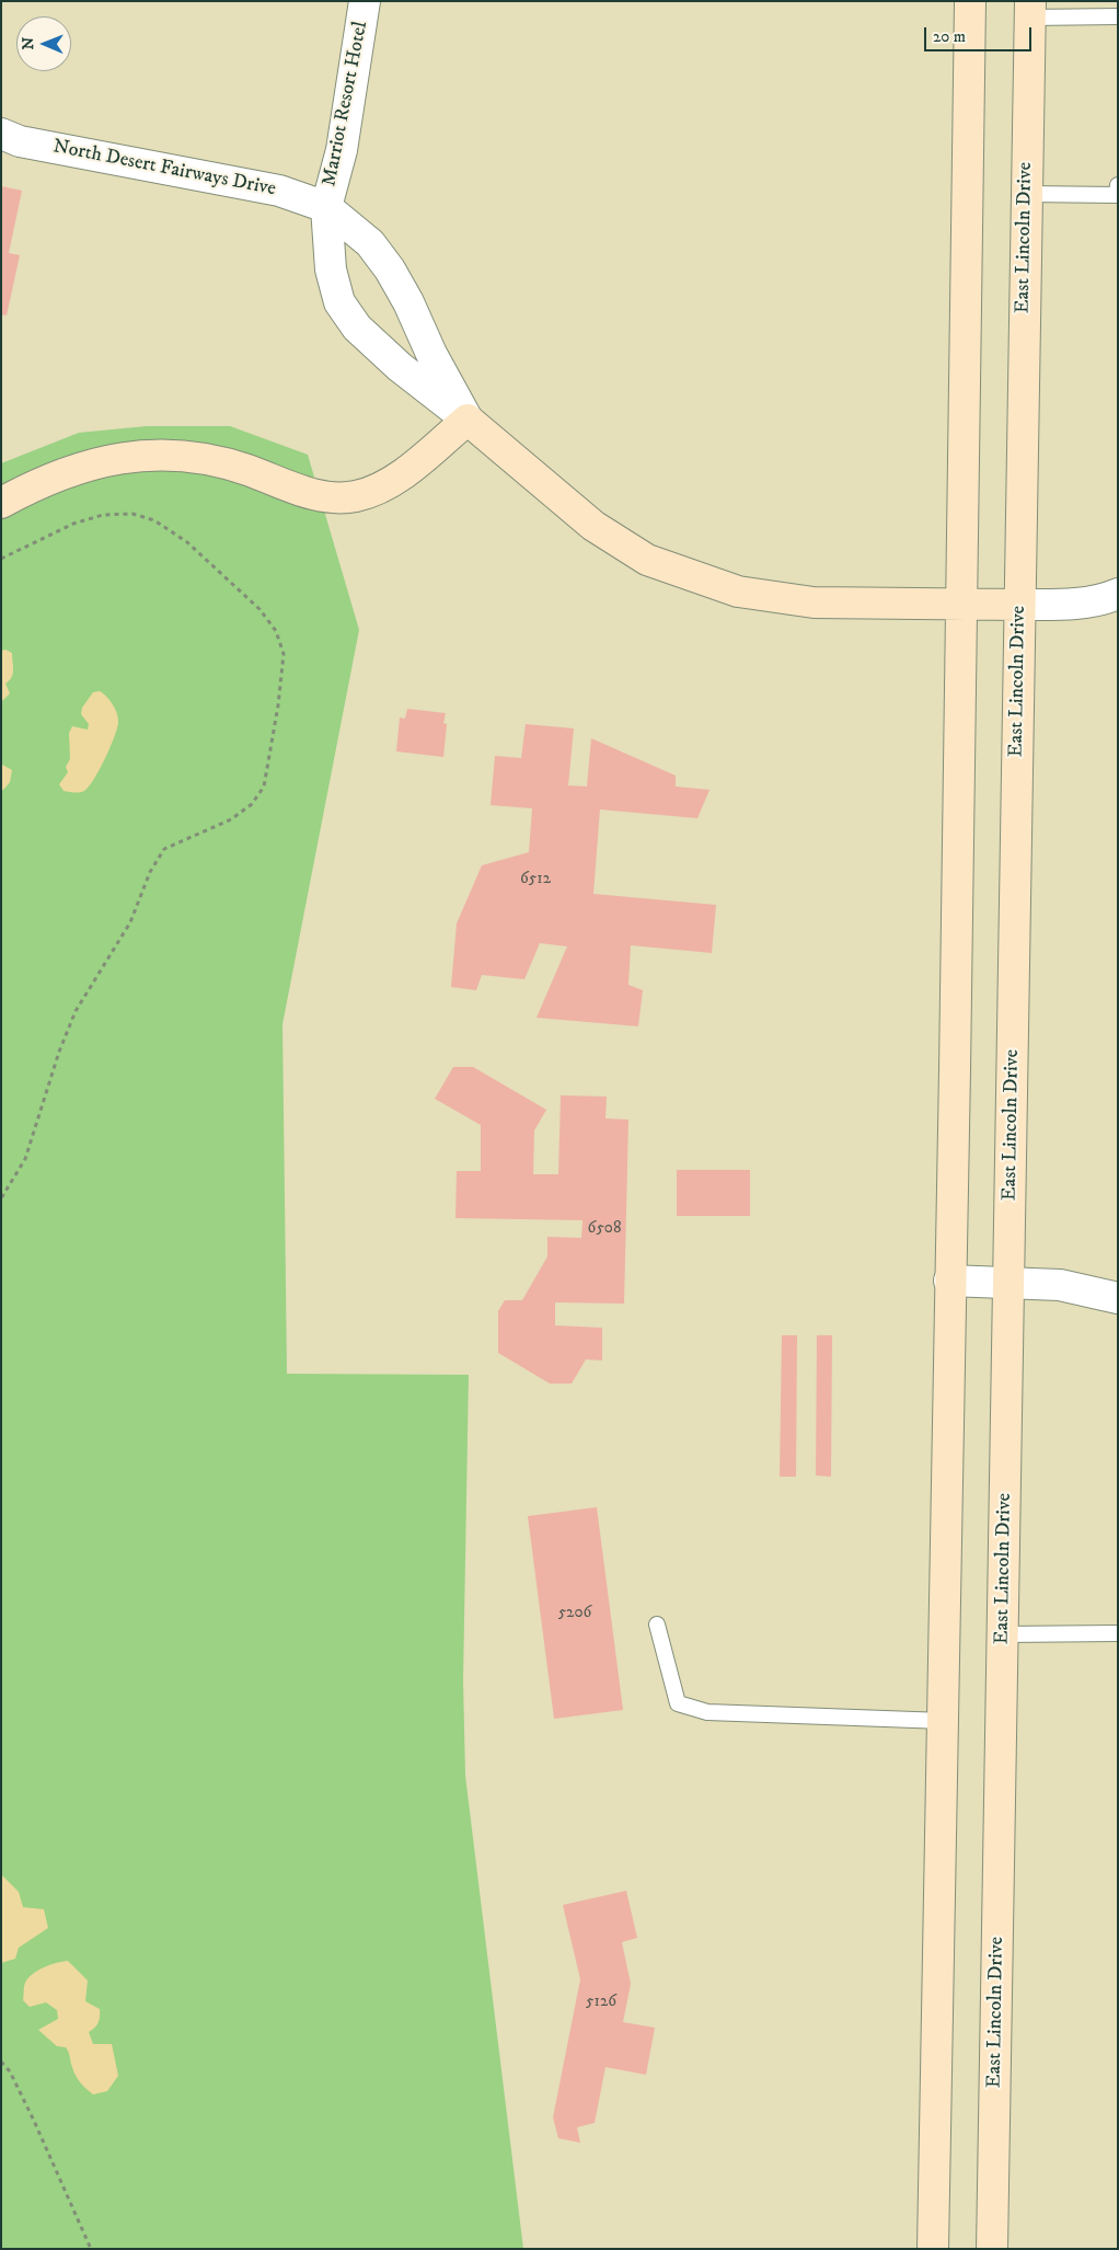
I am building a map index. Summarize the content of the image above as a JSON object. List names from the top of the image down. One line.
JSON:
{"streets":{"main road":["North Desert Fairways Drive","East Lincoln Drive"],"street":["Marriot Resort Hotel"]},"crossings":[["Marriot Resort Hotel","North Desert Fairways Drive"],["North Desert Fairways Drive","East Lincoln Drive"]],"house_numbers":["6512","6508","5206","5126"],"scale_bar":"20 m","north":"left"}
